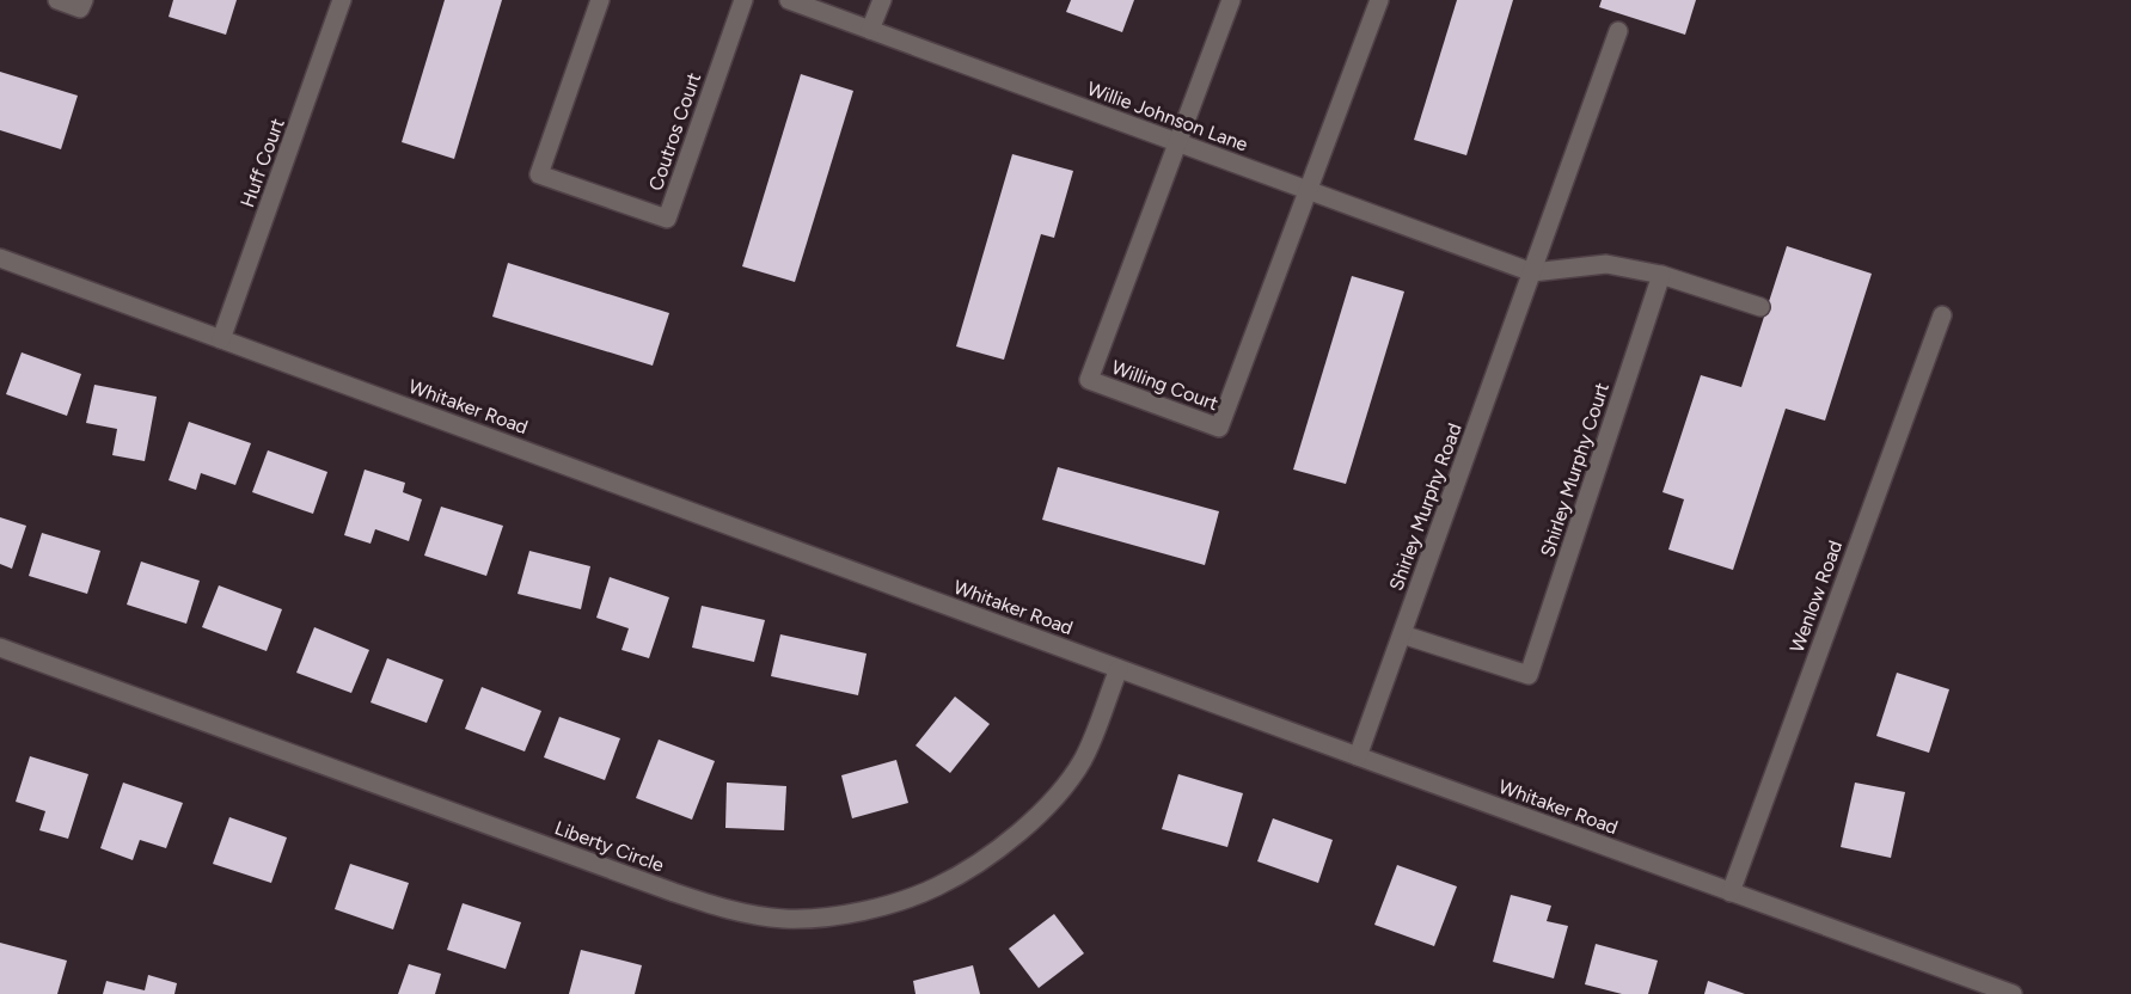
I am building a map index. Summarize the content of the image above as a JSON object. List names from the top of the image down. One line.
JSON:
{"streets":{"street":["Willie Johnson Lane","Coutros Court","Huff Court","Willing Court","Whitaker Road","Shirley Murphy Court","Shirley Murphy Road","Wenlow Road","Liberty Circle"]},"crossings":[["Willie Johnson Lane","Willing Court"],["Willie Johnson Lane","Shirley Murphy Road"],["Huff Court","Whitaker Road"],["Whitaker Road","Shirley Murphy Road"],["Whitaker Road","Wenlow Road"],["Whitaker Road","Liberty Circle"],["Shirley Murphy Court","Shirley Murphy Road"]]}
